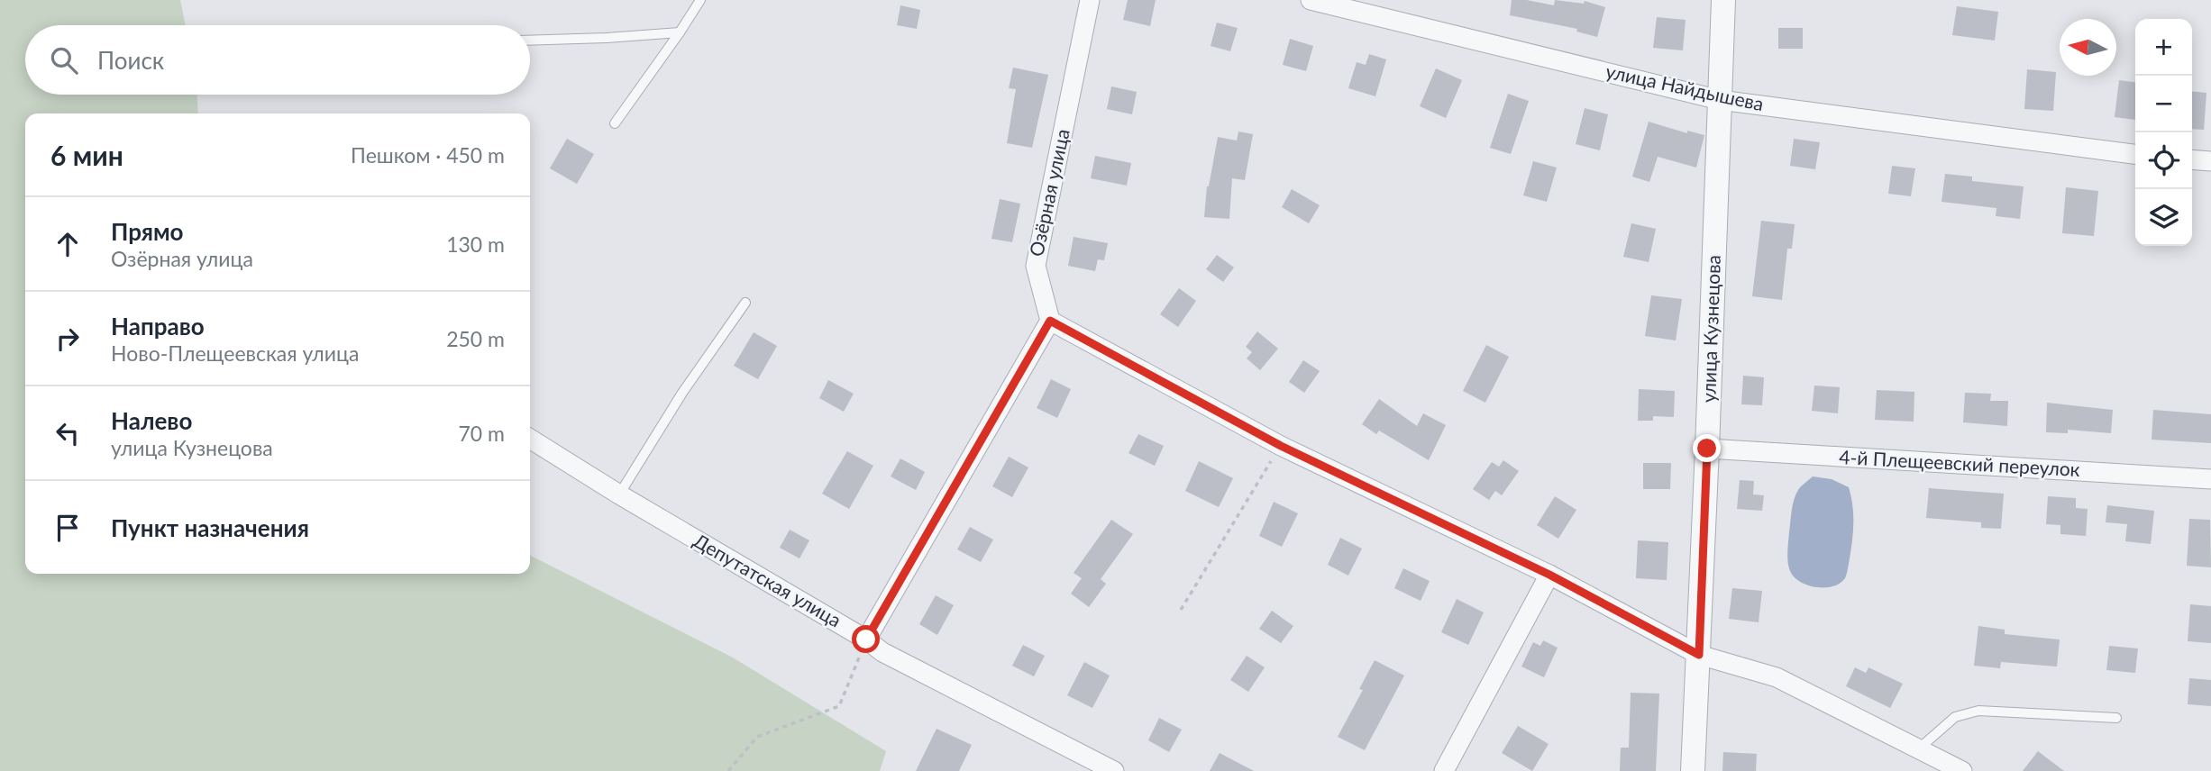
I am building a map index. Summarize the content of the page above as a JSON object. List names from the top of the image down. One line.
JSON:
{"streets":{"street":["улица Найдышева","Озёрная улица","улица Кузнецова","4-й Плещеевский переулок","Депутатская улица"]},"crossings":[["улица Найдышева","улица Кузнецова"],["улица Кузнецова","4-й Плещеевский переулок"]],"north":"left","page":{"map_buttons":["+","−"],"search":"Поиск","heading":["6 мин","Пешком · 450 m"],"list":[["Прямо","Озёрная улица","130 m"],["Направо","Ново-Плещеевская улица","250 m"],["Налево","улица Кузнецова","70 m"],"Пункт назначения"]}}
